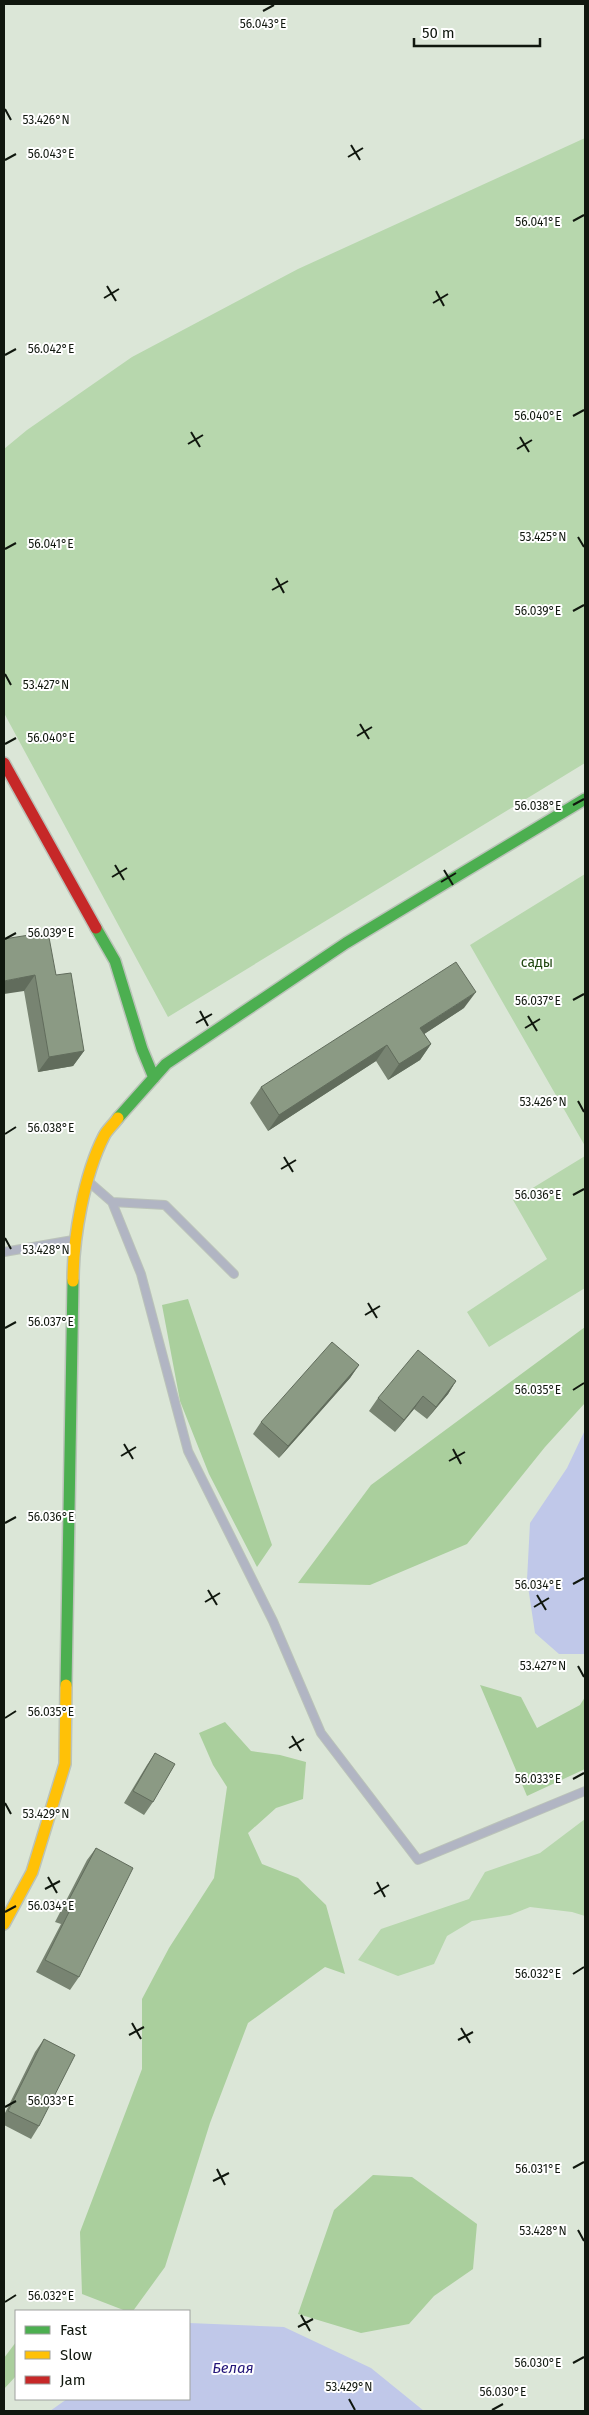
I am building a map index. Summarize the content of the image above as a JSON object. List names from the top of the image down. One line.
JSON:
{"water":["Белая"],"parks":["сады"],"legend":["Fast","Slow","Jam"],"scale_bar":"50 m","coordinates":["56.043°E","53.426°N","56.041°E","56.042°E","56.040°E","53.425°N","56.039°E","53.427°N","56.038°E","56.037°E","56.036°E","53.428°N","56.035°E","56.034°E","56.033°E","53.429°N","56.032°E","56.031°E","56.030°E"]}
